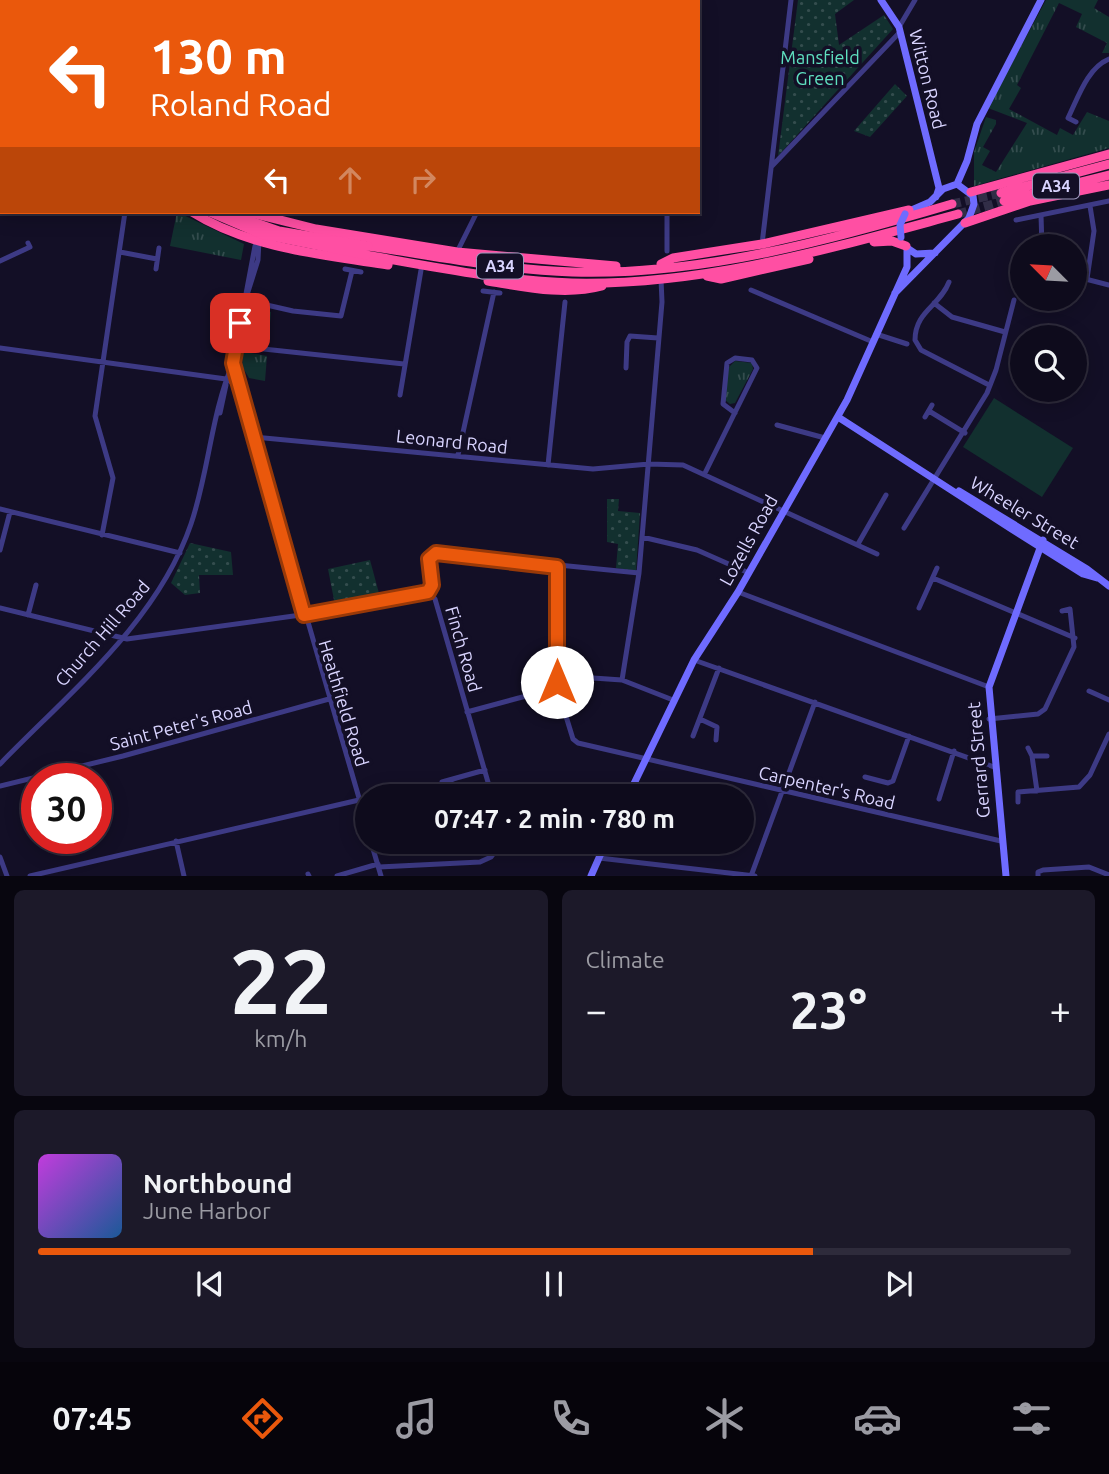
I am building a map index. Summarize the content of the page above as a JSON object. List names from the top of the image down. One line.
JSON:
{"streets":{"highway":["A34"],"main road":["Witton Road","Wheeler Street","Lozells Road","Gerrard Street"],"street":["Leonard Road","Church Hill Road","Finch Road","Heathfield Road","Saint Peter's Road","Carpenter's Road"]},"crossings":[["Leonard Road","Lozells Road"],["Leonard Road","Heathfield Road"],["Wheeler Street","Lozells Road"],["Wheeler Street","Gerrard Street"],["Lozells Road","Carpenter's Road"],["Church Hill Road","Finch Road"],["Church Hill Road","Heathfield Road"],["Finch Road","Heathfield Road"],["Heathfield Road","Saint Peter's Road"],["Gerrard Street","Carpenter's Road"]],"parks":["Mansfield Green"],"north":"top left","page":{"turn":["130 m","Roland Road"],"limit":"30","trip":"07:47 · 2 min · 780 m","tile":[["22","km/h"],"Climate"],"heat":["−","23°","+"],"song":["Northbound","June Harbor"],"tabs":"07:45"}}
